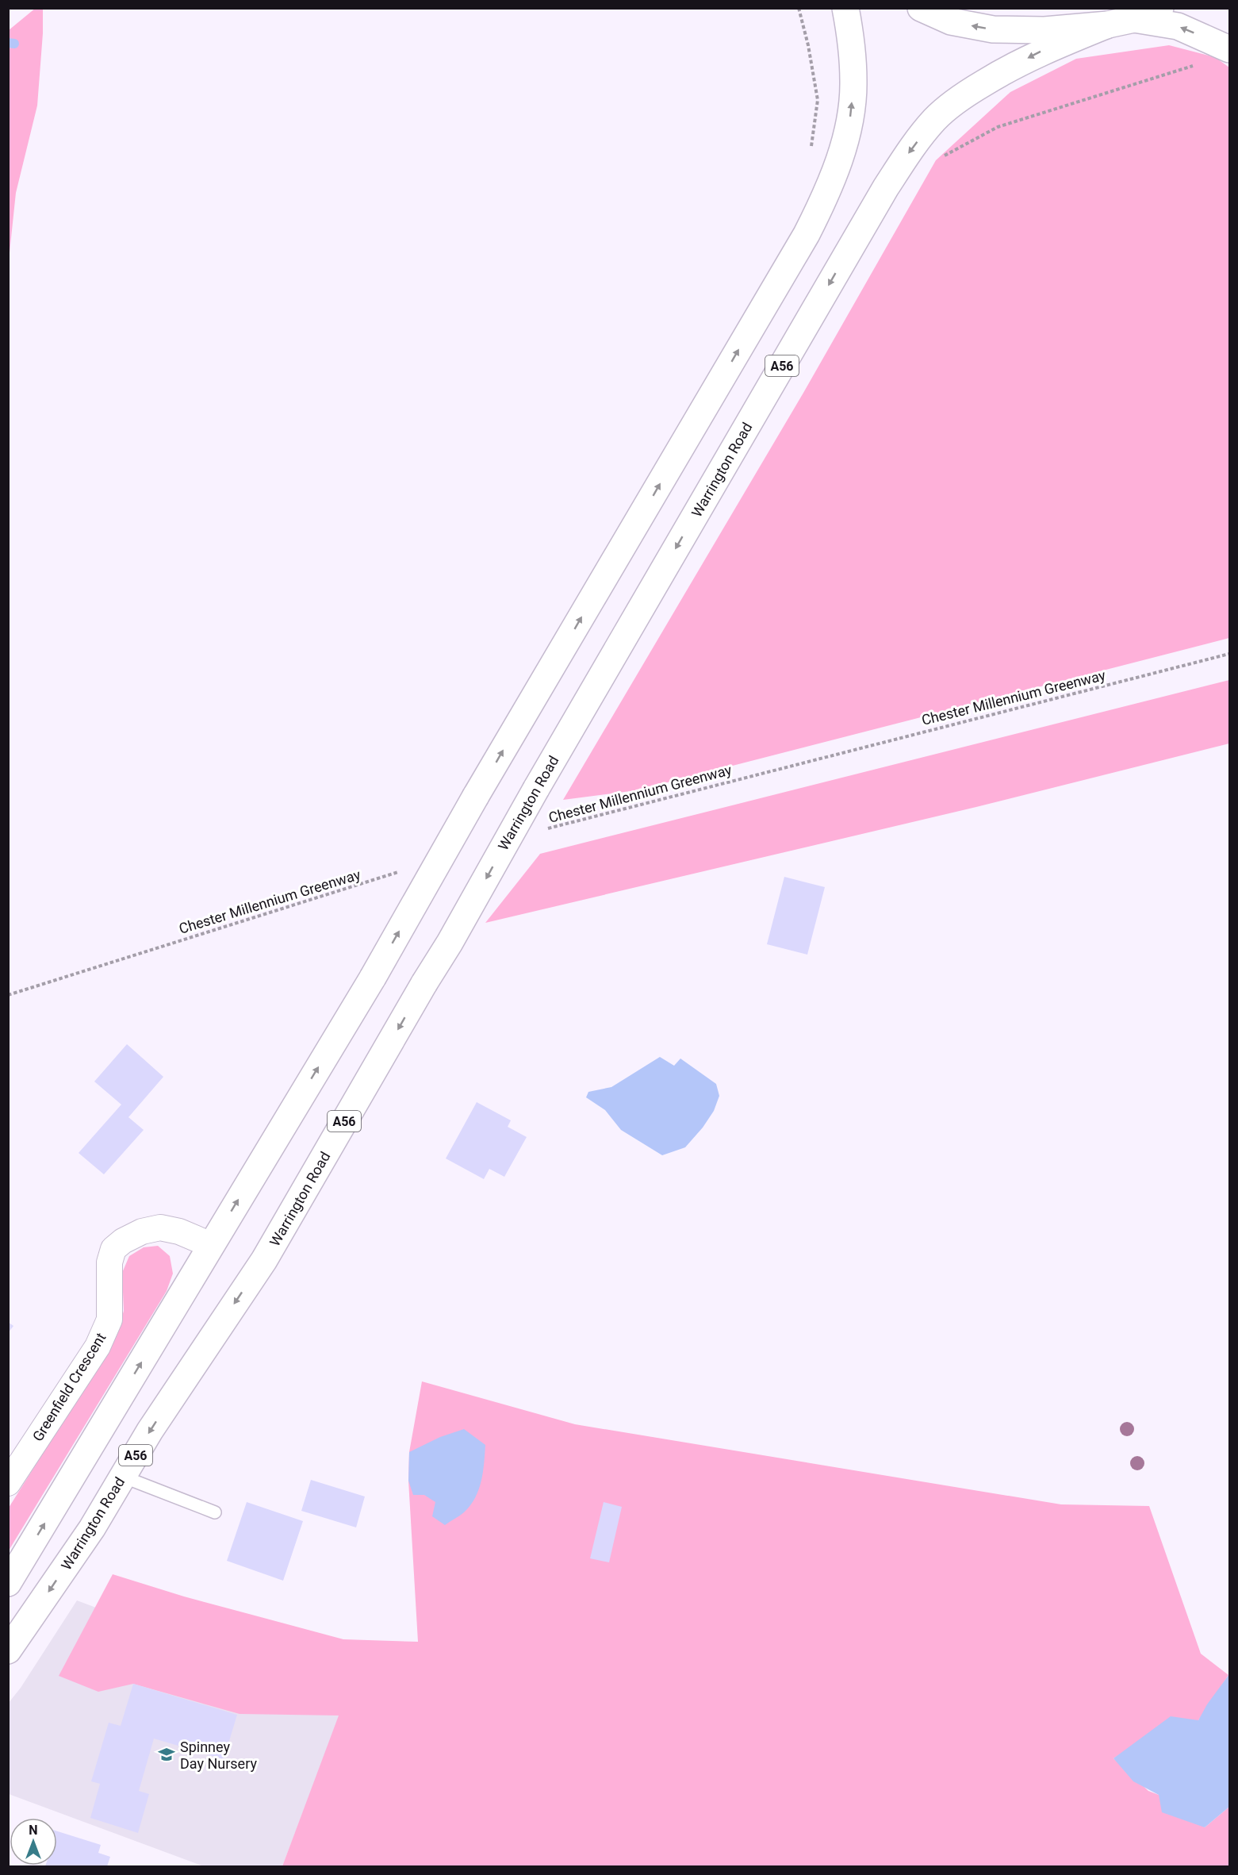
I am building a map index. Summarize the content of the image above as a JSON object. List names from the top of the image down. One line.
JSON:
{"streets":{"highway":["A56","Warrington Road"],"street":["Greenfield Crescent"],"path":["Chester Millennium Greenway"]},"places":{"school or university":["Spinney Day Nursery"]},"north":"top"}
